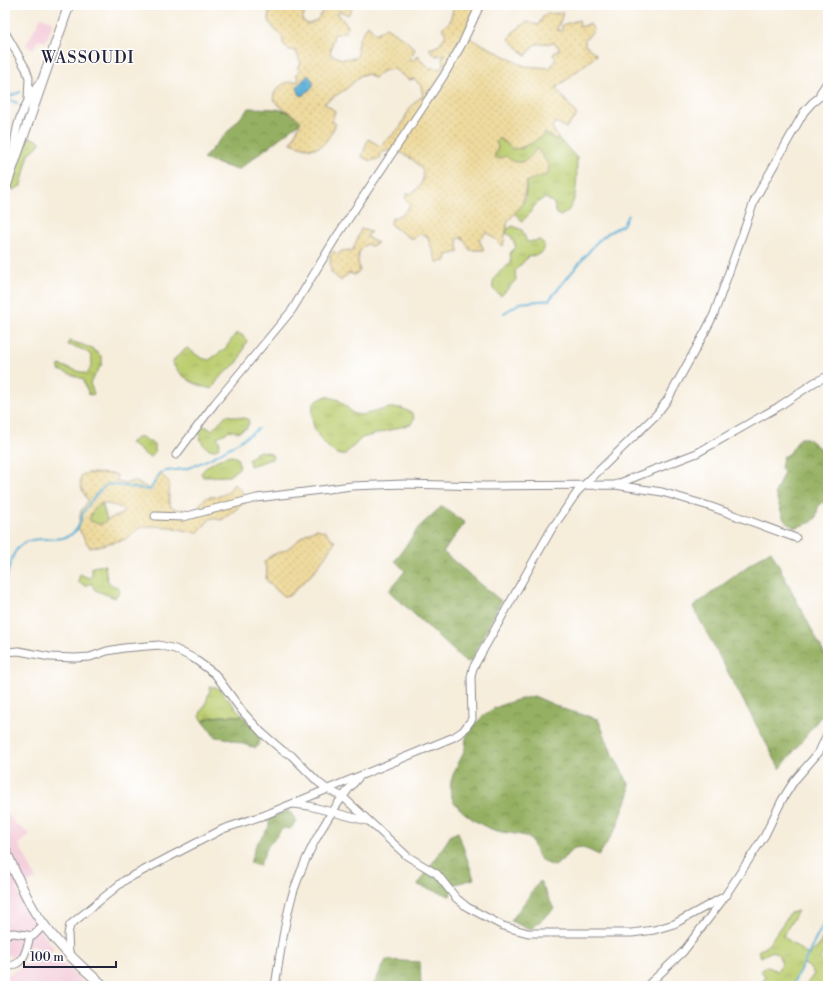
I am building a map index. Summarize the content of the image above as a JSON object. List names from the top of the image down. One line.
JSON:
{"districts":["WASSOUDI"],"scale_bar":"100 m"}
